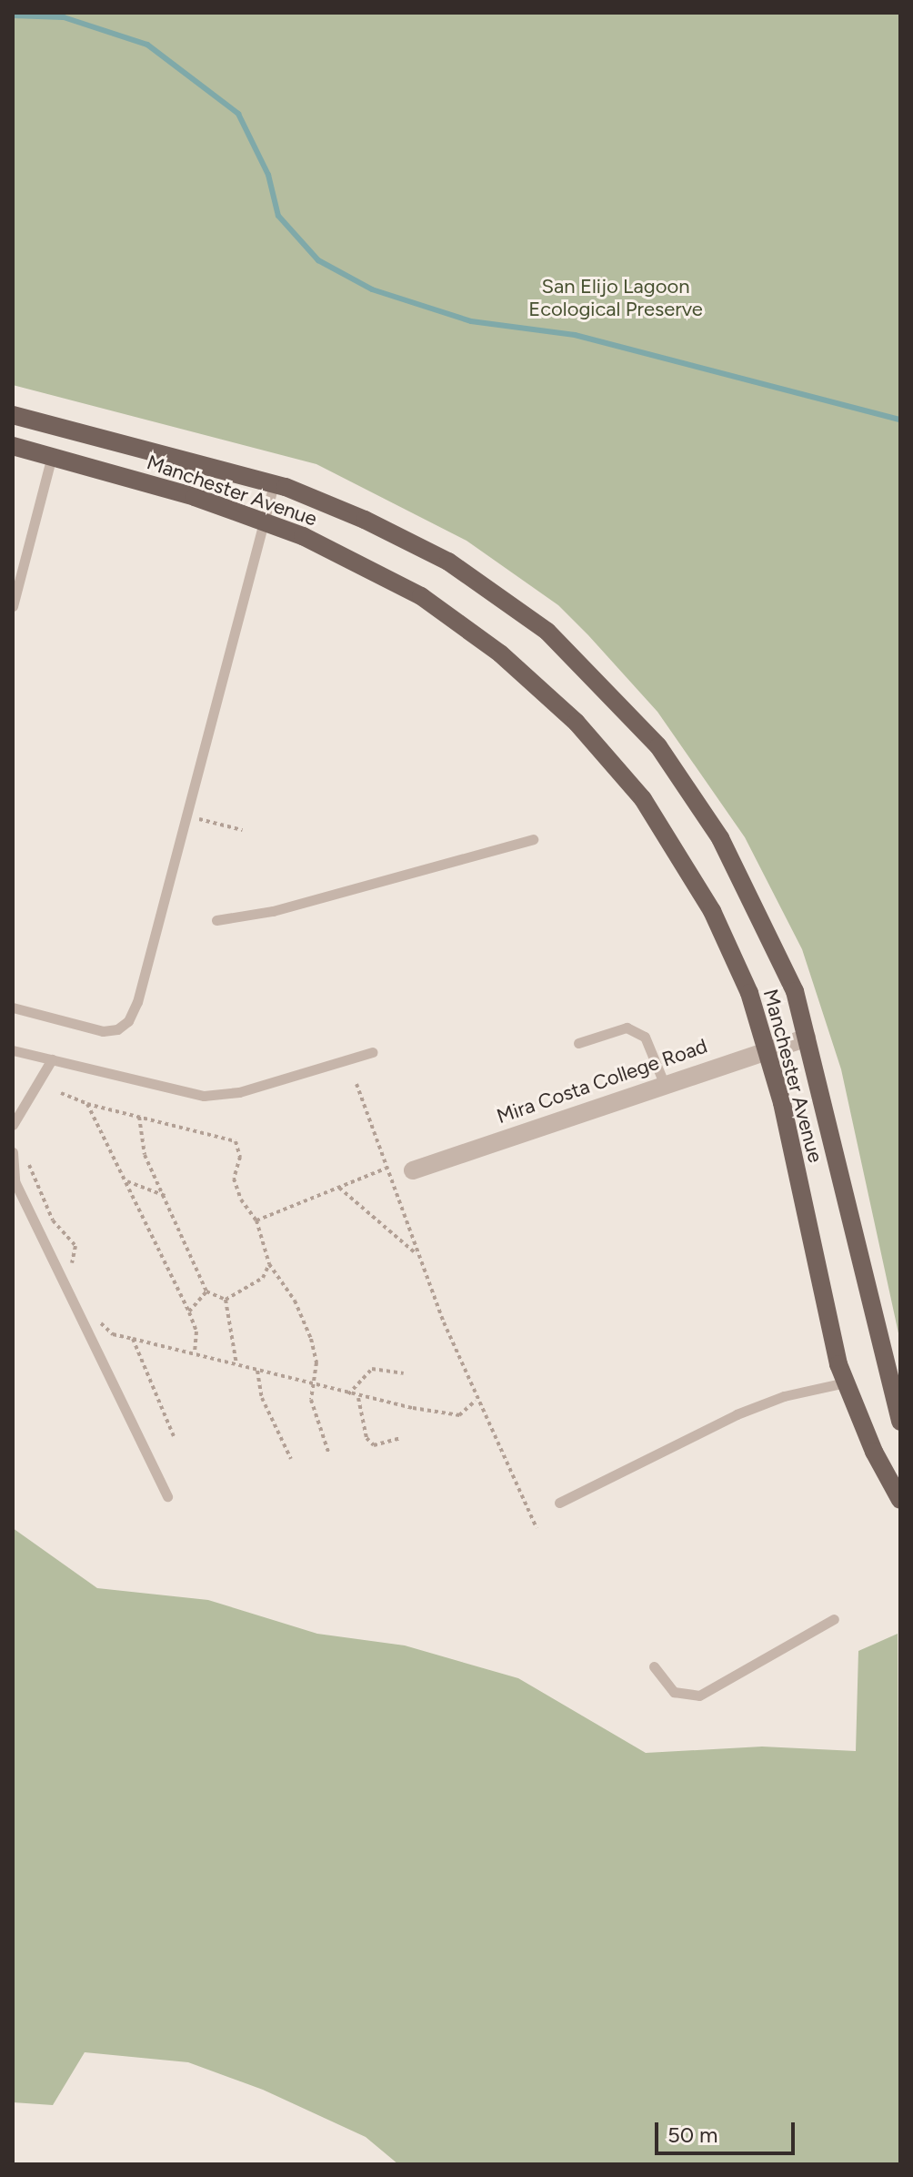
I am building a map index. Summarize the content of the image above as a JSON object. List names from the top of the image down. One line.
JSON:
{"streets":{"main road":["Manchester Avenue"],"street":["Mira Costa College Road"]},"crossings":[["Manchester Avenue","Mira Costa College Road"]],"parks":["San Elijo Lagoon Ecological Preserve"],"scale_bar":"50 m"}
